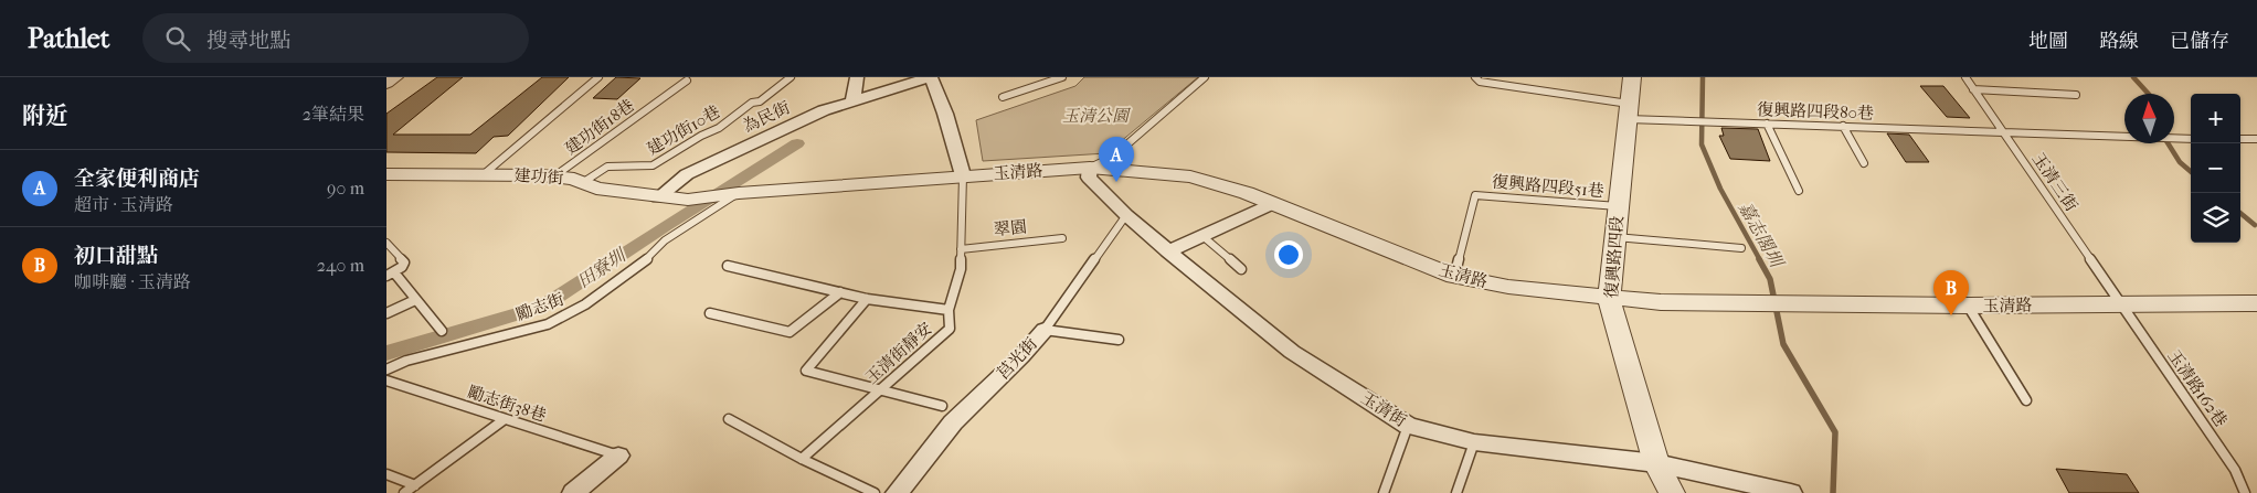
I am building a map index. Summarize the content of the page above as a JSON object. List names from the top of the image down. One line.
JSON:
{"streets":{"street":["為民街","玉清路","建功街","復興路四段","莒光街","玉清街"],"lane":["復興路四段80巷","建功街18巷","建功街10巷","玉清三街","復興路四段51巷","翠園","勵志街","玉清街靜安","玉清路162巷","勵志街38巷"]},"crossings":[["復興路四段80巷","玉清三街"],["復興路四段80巷","復興路四段"],["為民街","建功街"],["建功街18巷","建功街"],["建功街10巷","建功街"],["玉清路","建功街"],["玉清路","玉清三街"],["玉清路","復興路四段51巷"],["玉清路","復興路四段"],["玉清路","勵志街"],["玉清路","玉清街靜安"],["玉清路","玉清路162巷"],["玉清路","玉清街"],["玉清三街","玉清路162巷"],["復興路四段51巷","復興路四段"],["翠園","玉清街靜安"],["復興路四段","玉清街"],["莒光街","玉清街"]],"water":["嘉志閣圳","田寮圳"],"parks":["玉清公園"],"north":"top","page":{"header":"Pathlet","search":"搜尋地點","nav":["地圖","路線","已儲存"],"heading":["附近","2筆結果"],"map_buttons":["+","−"],"pins":["A","B"],"list":[{"mark":"A","name":"全家便利商店","note":"超市 · 玉清路","value":"90 m"},{"mark":"B","name":"初口甜點","note":"咖啡廳 · 玉清路","value":"240 m"}]}}
